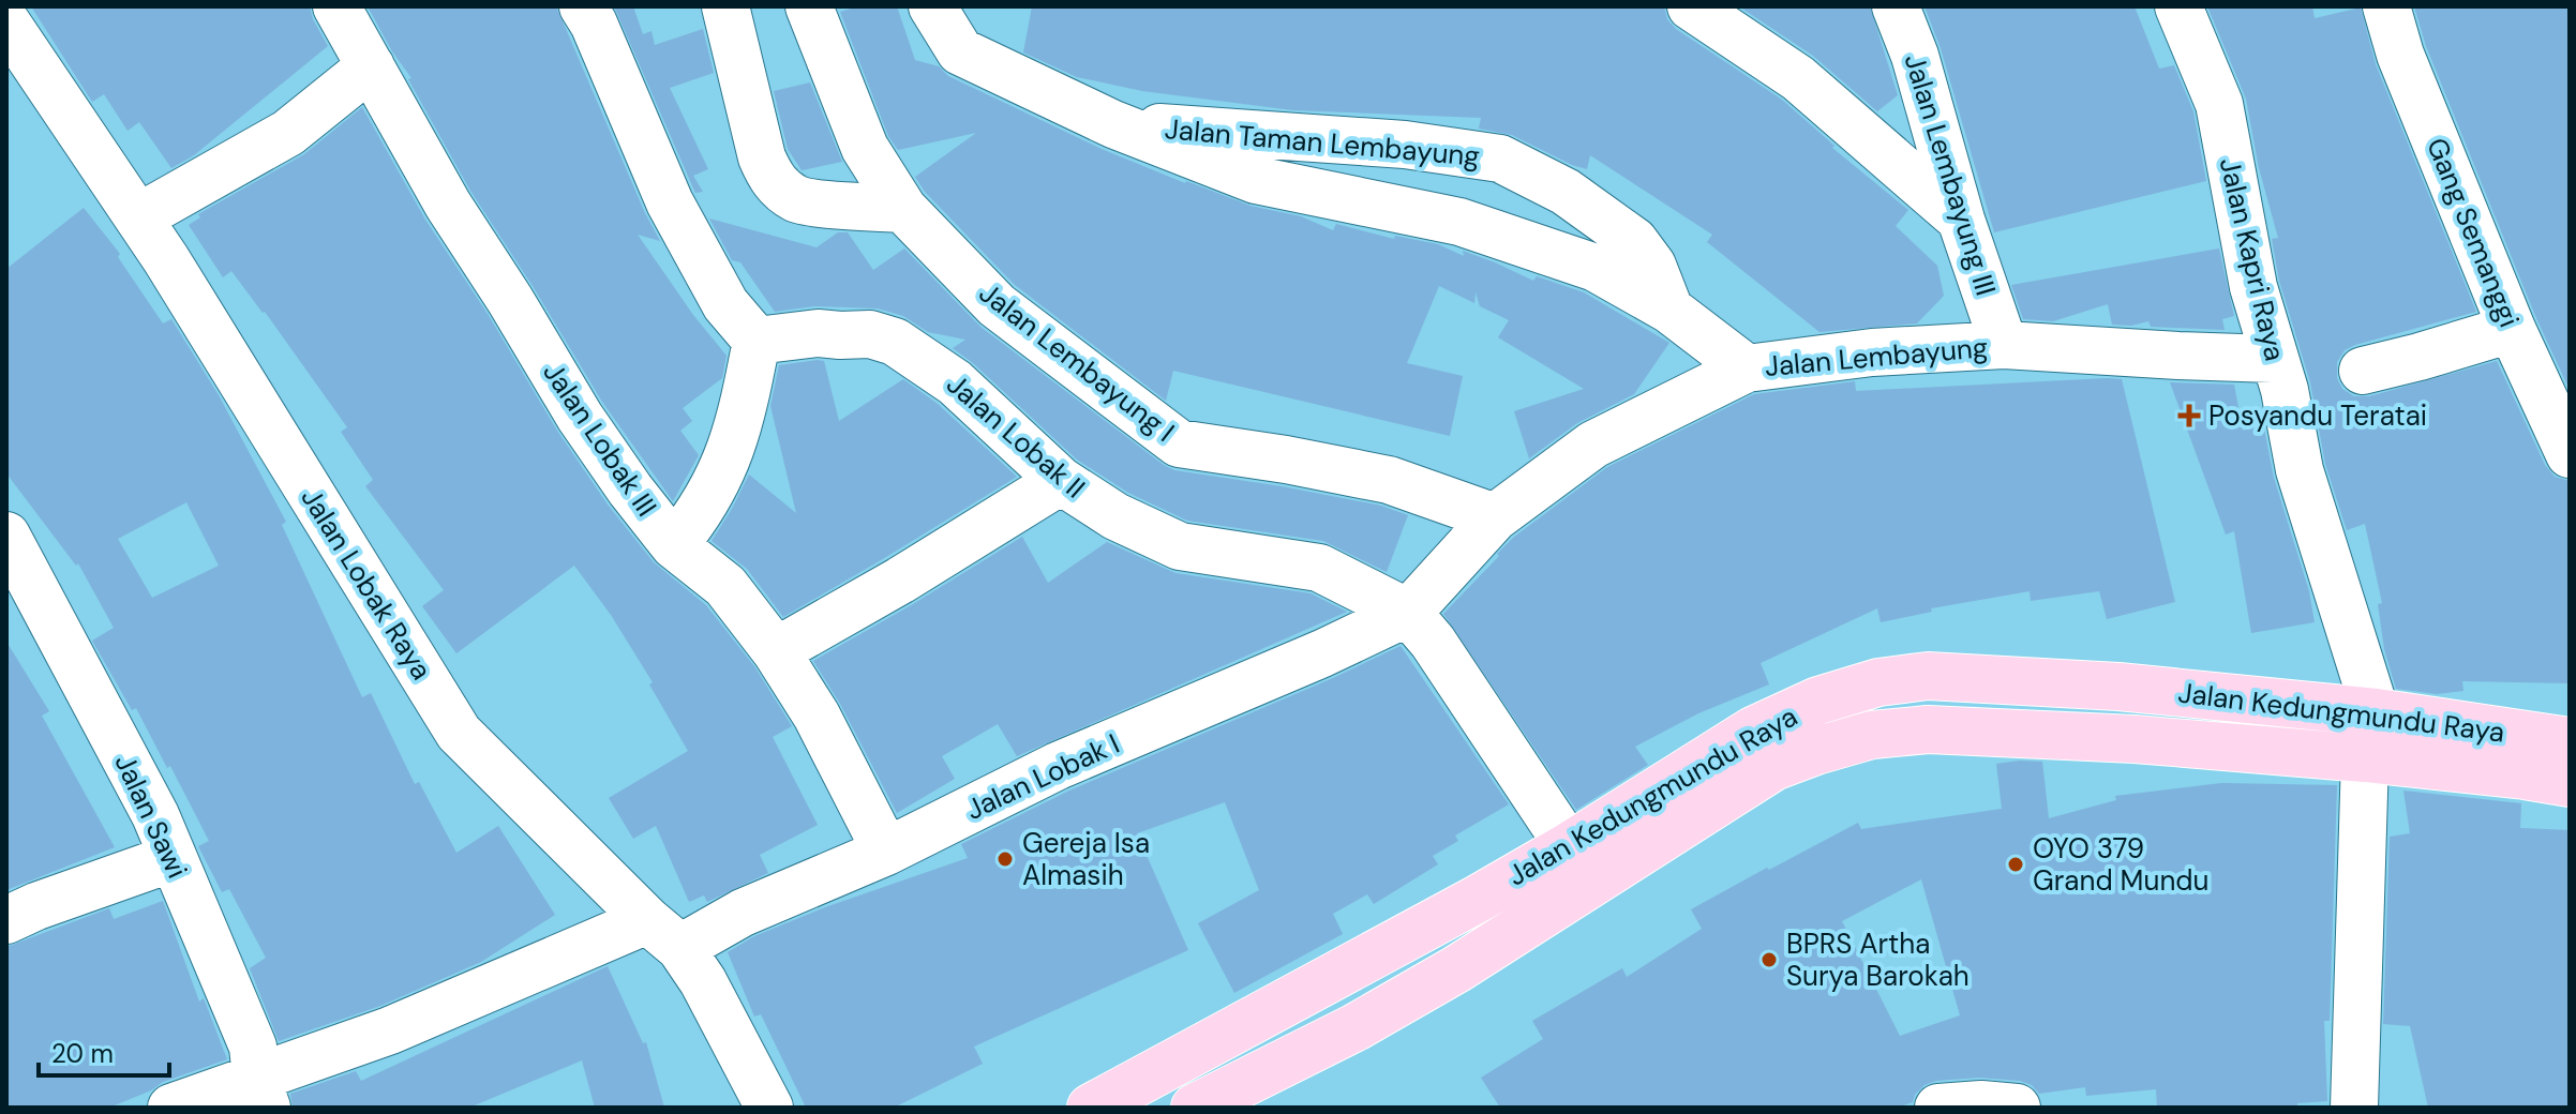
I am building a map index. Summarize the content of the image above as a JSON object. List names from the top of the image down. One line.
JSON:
{"streets":{"main road":["Jalan Kedungmundu Raya"],"street":["Jalan Taman Lembayung","Jalan Lembayung III","Gang Semanggi","Jalan Kapri Raya","Jalan Lembayung","Jalan Lembayung I","Jalan Lobak II","Jalan Lobak III","Jalan Lobak Raya","Jalan Lobak I","Jalan Sawi"]},"crossings":[["Jalan Taman Lembayung","Jalan Lembayung"],["Jalan Lembayung III","Jalan Lembayung"],["Jalan Kapri Raya","Jalan Lembayung"],["Jalan Kapri Raya","Jalan Kedungmundu Raya"],["Jalan Lembayung","Jalan Lembayung I"],["Jalan Lembayung","Jalan Lobak II"],["Jalan Lembayung","Jalan Lobak I"],["Jalan Lobak II","Jalan Kedungmundu Raya"],["Jalan Lobak II","Jalan Lobak I"],["Jalan Lobak III","Jalan Lobak I"],["Jalan Lobak Raya","Jalan Lobak I"],["Jalan Lobak I","Jalan Sawi"]],"places":{"health":["Posyandu Teratai"],"other":["Gereja Isa Almasih","OYO 379 Grand Mundu","BPRS Artha Surya Barokah"]},"scale_bar":"20 m"}
